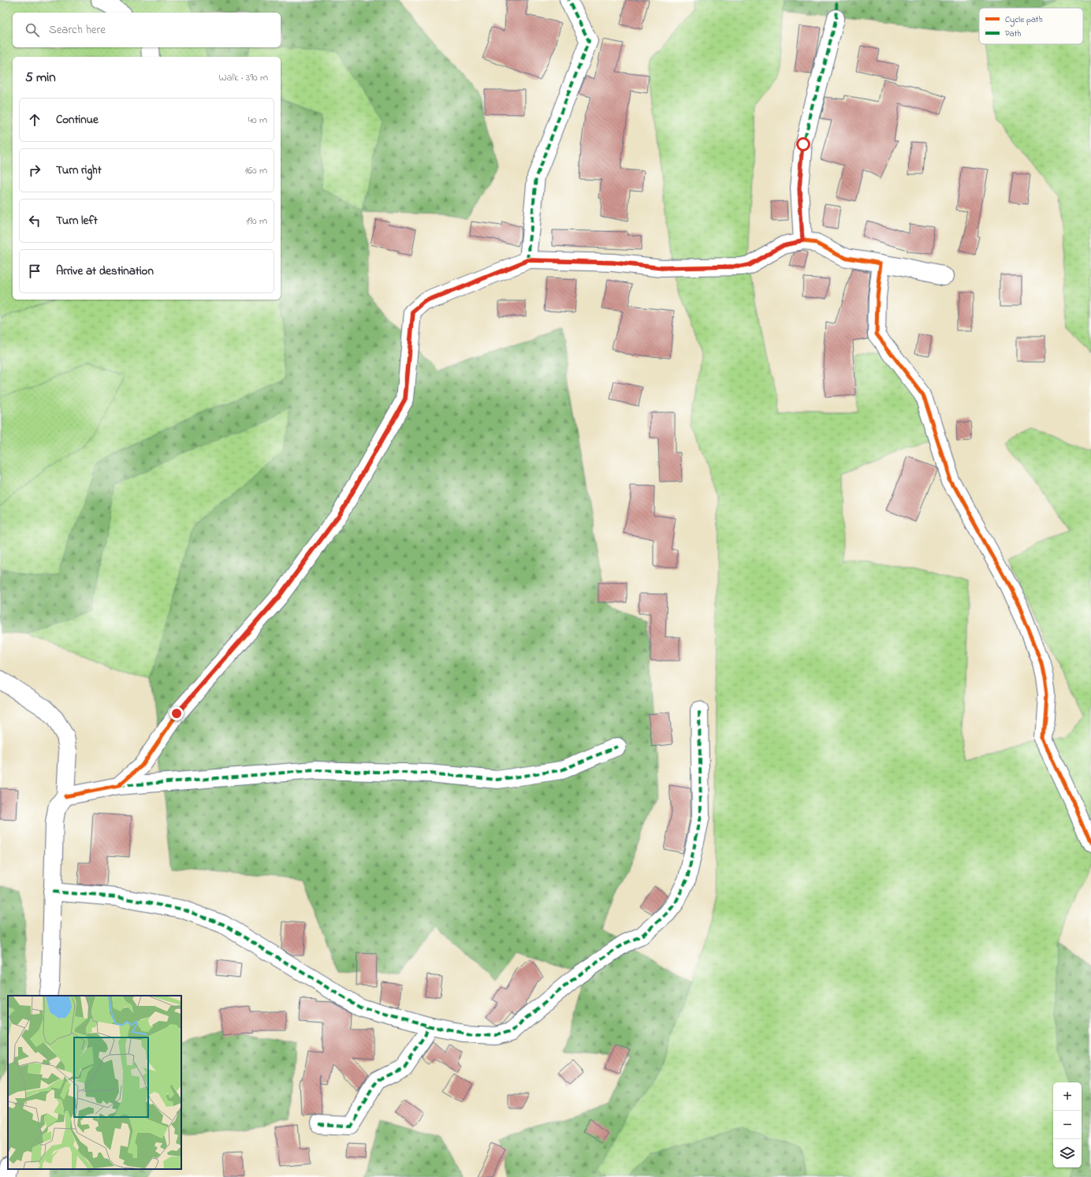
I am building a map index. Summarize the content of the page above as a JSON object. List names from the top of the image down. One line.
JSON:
{"legend":["Cycle path","Path"],"page":{"search":"Search here","heading":["5 min","Walk · 390 m"],"list":[["Continue","40 m"],["Turn right","160 m"],["Turn left","190 m"],"Arrive at destination"],"map_buttons":["+","−"]}}
